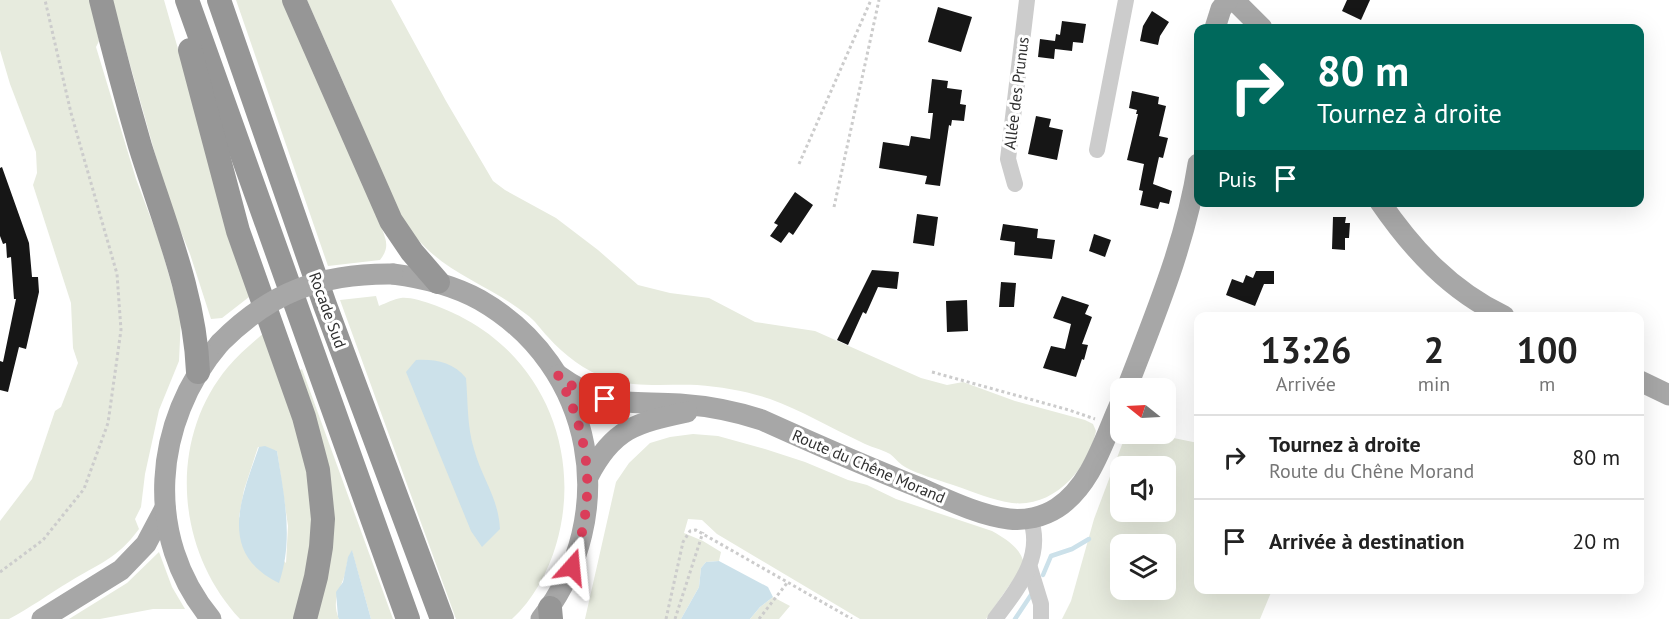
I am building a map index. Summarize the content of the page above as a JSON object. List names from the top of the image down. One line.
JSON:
{"streets":{"highway":["Rocade Sud"],"main road":["Route du Chêne Morand"],"street":["Allée des Prunus"]},"north":"left","page":{"turn":["80 m","Tournez à droite"],"then":"Puis","eta":["13:26","Arrivée","2","min","100","m"],"list":[{"name":"Tournez à droite","note":"Route du Chêne Morand","value":"80 m"},{"name":"Arrivée à destination","value":"20 m"}]}}
